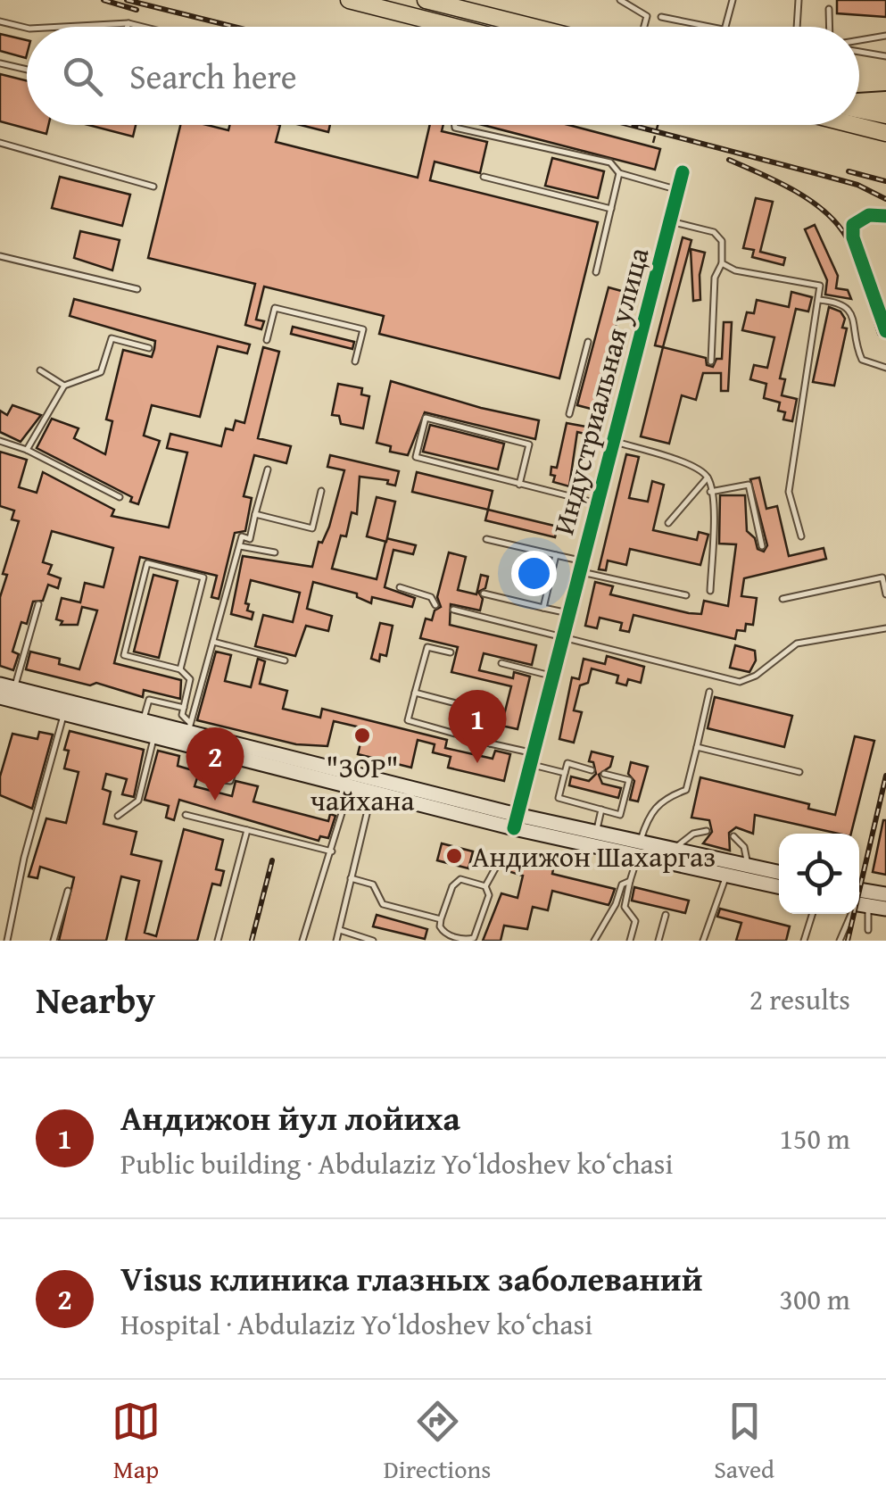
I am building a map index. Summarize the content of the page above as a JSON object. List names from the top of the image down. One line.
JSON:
{"streets":{"street":["Индустриальная улица"]},"places":["\"ЗОР\" чайхана","Андижон Шахаргаз"],"page":{"search":"Search here","pins":["1","2"],"heading":["Nearby","2 results"],"list":[{"mark":"1","name":"Андижон йул лойиха","note":"Public building · Abdulaziz Yoʻldoshev koʻchasi","value":"150 m"},{"mark":"2","name":"Visus клиника глазных заболеваний","note":"Hospital · Abdulaziz Yoʻldoshev koʻchasi","value":"300 m"}],"nav":["Map","Directions","Saved"]}}
